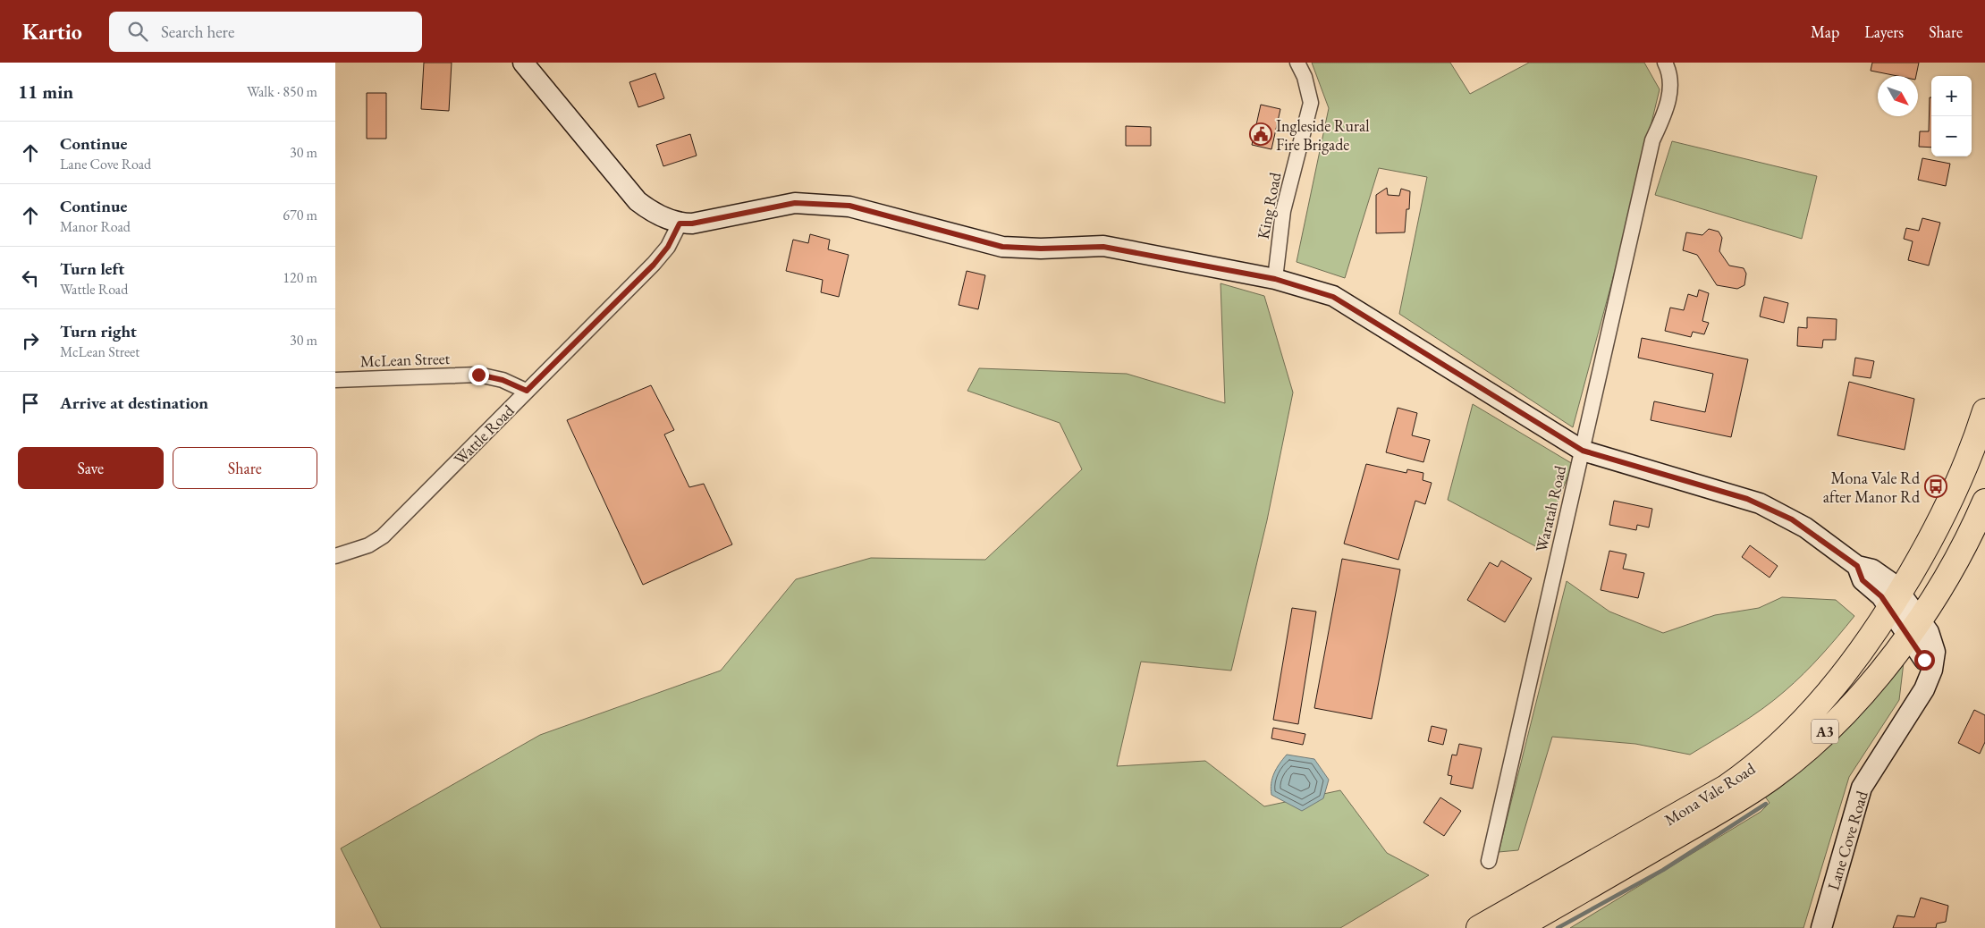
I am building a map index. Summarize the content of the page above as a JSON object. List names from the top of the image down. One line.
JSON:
{"streets":{"highway":["A3","Mona Vale Road"],"street":["King Road","McLean Street","Wattle Road","Waratah Road","Lane Cove Road"]},"crossings":[["McLean Street","Wattle Road"],["Waratah Road","Lane Cove Road"],["Mona Vale Road","Lane Cove Road"]],"places":{"public building":["Ingleside Rural Fire Brigade"],"bus stop":["Mona Vale Rd after Manor Rd"]},"north":"bottom right","page":{"header":"Kartio","search":"Search here","nav":["Map","Layers","Share"],"heading":["11 min","Walk · 850 m"],"map_buttons":["+","−"],"list":[["Continue","Lane Cove Road","30 m"],["Continue","Manor Road","670 m"],["Turn left","Wattle Road","120 m"],["Turn right","McLean Street","30 m"],"Arrive at destination"],"buttons":["Save","Share"]}}
